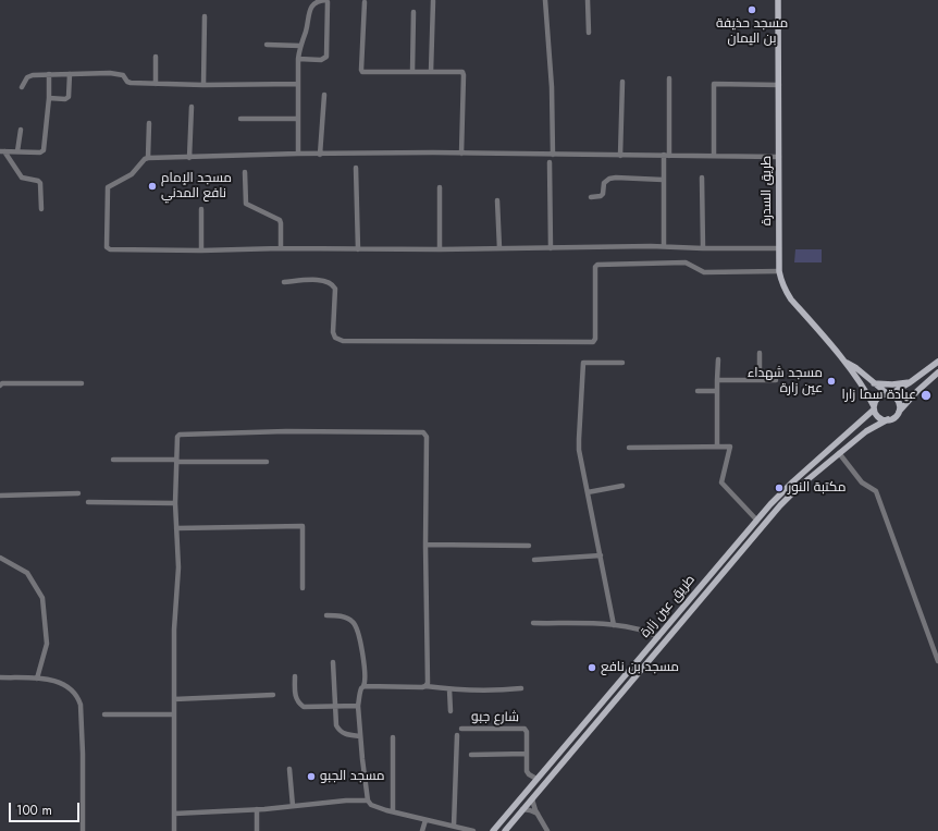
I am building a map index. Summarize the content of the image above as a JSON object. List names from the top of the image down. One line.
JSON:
{"streets":{"main road":["طريق السدرة","طريق عين زارة"],"street":["شارع جبو"]},"crossings":[["طريق السدرة","طريق عين زارة"],["طريق عين زارة","شارع جبو"]],"places":["مسجد حذيفة بن اليمان","مسجد الإمام نافع المدني","مسجد شهداء عين زارة","عيادة سما زارا","مكتبة النور","مسجد بن نافع","مسجد الجبو"],"scale_bar":"100 m"}
